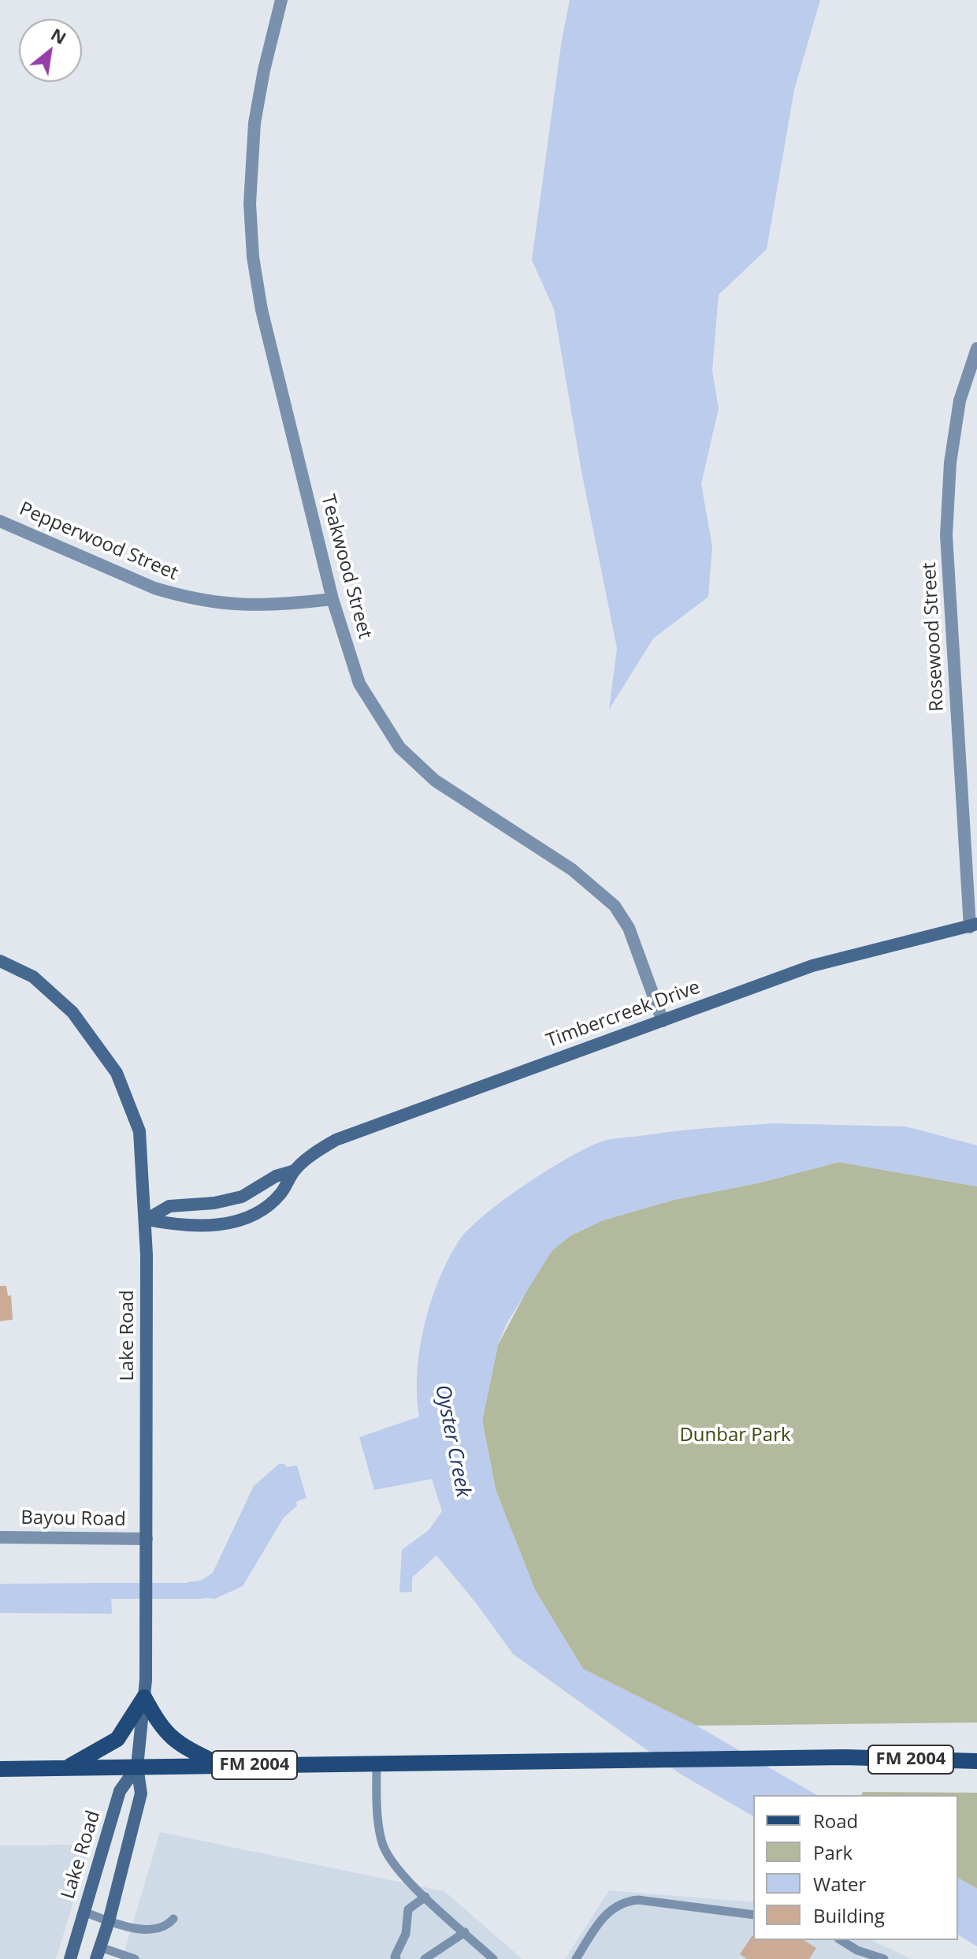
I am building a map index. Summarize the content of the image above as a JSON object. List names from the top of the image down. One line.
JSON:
{"streets":{"main road":["FM 2004"],"street":["Pepperwood Street","Teakwood Street","Rosewood Street","Timbercreek Drive","Lake Road","Bayou Road"]},"crossings":[["Pepperwood Street","Teakwood Street"],["Teakwood Street","Timbercreek Drive"],["Rosewood Street","Timbercreek Drive"],["Timbercreek Drive","Lake Road"],["Lake Road","Bayou Road"],["Lake Road","FM 2004"]],"water":["Oyster Creek"],"parks":["Dunbar Park"],"legend":["Road","Park","Water","Building"],"north":"top right"}
